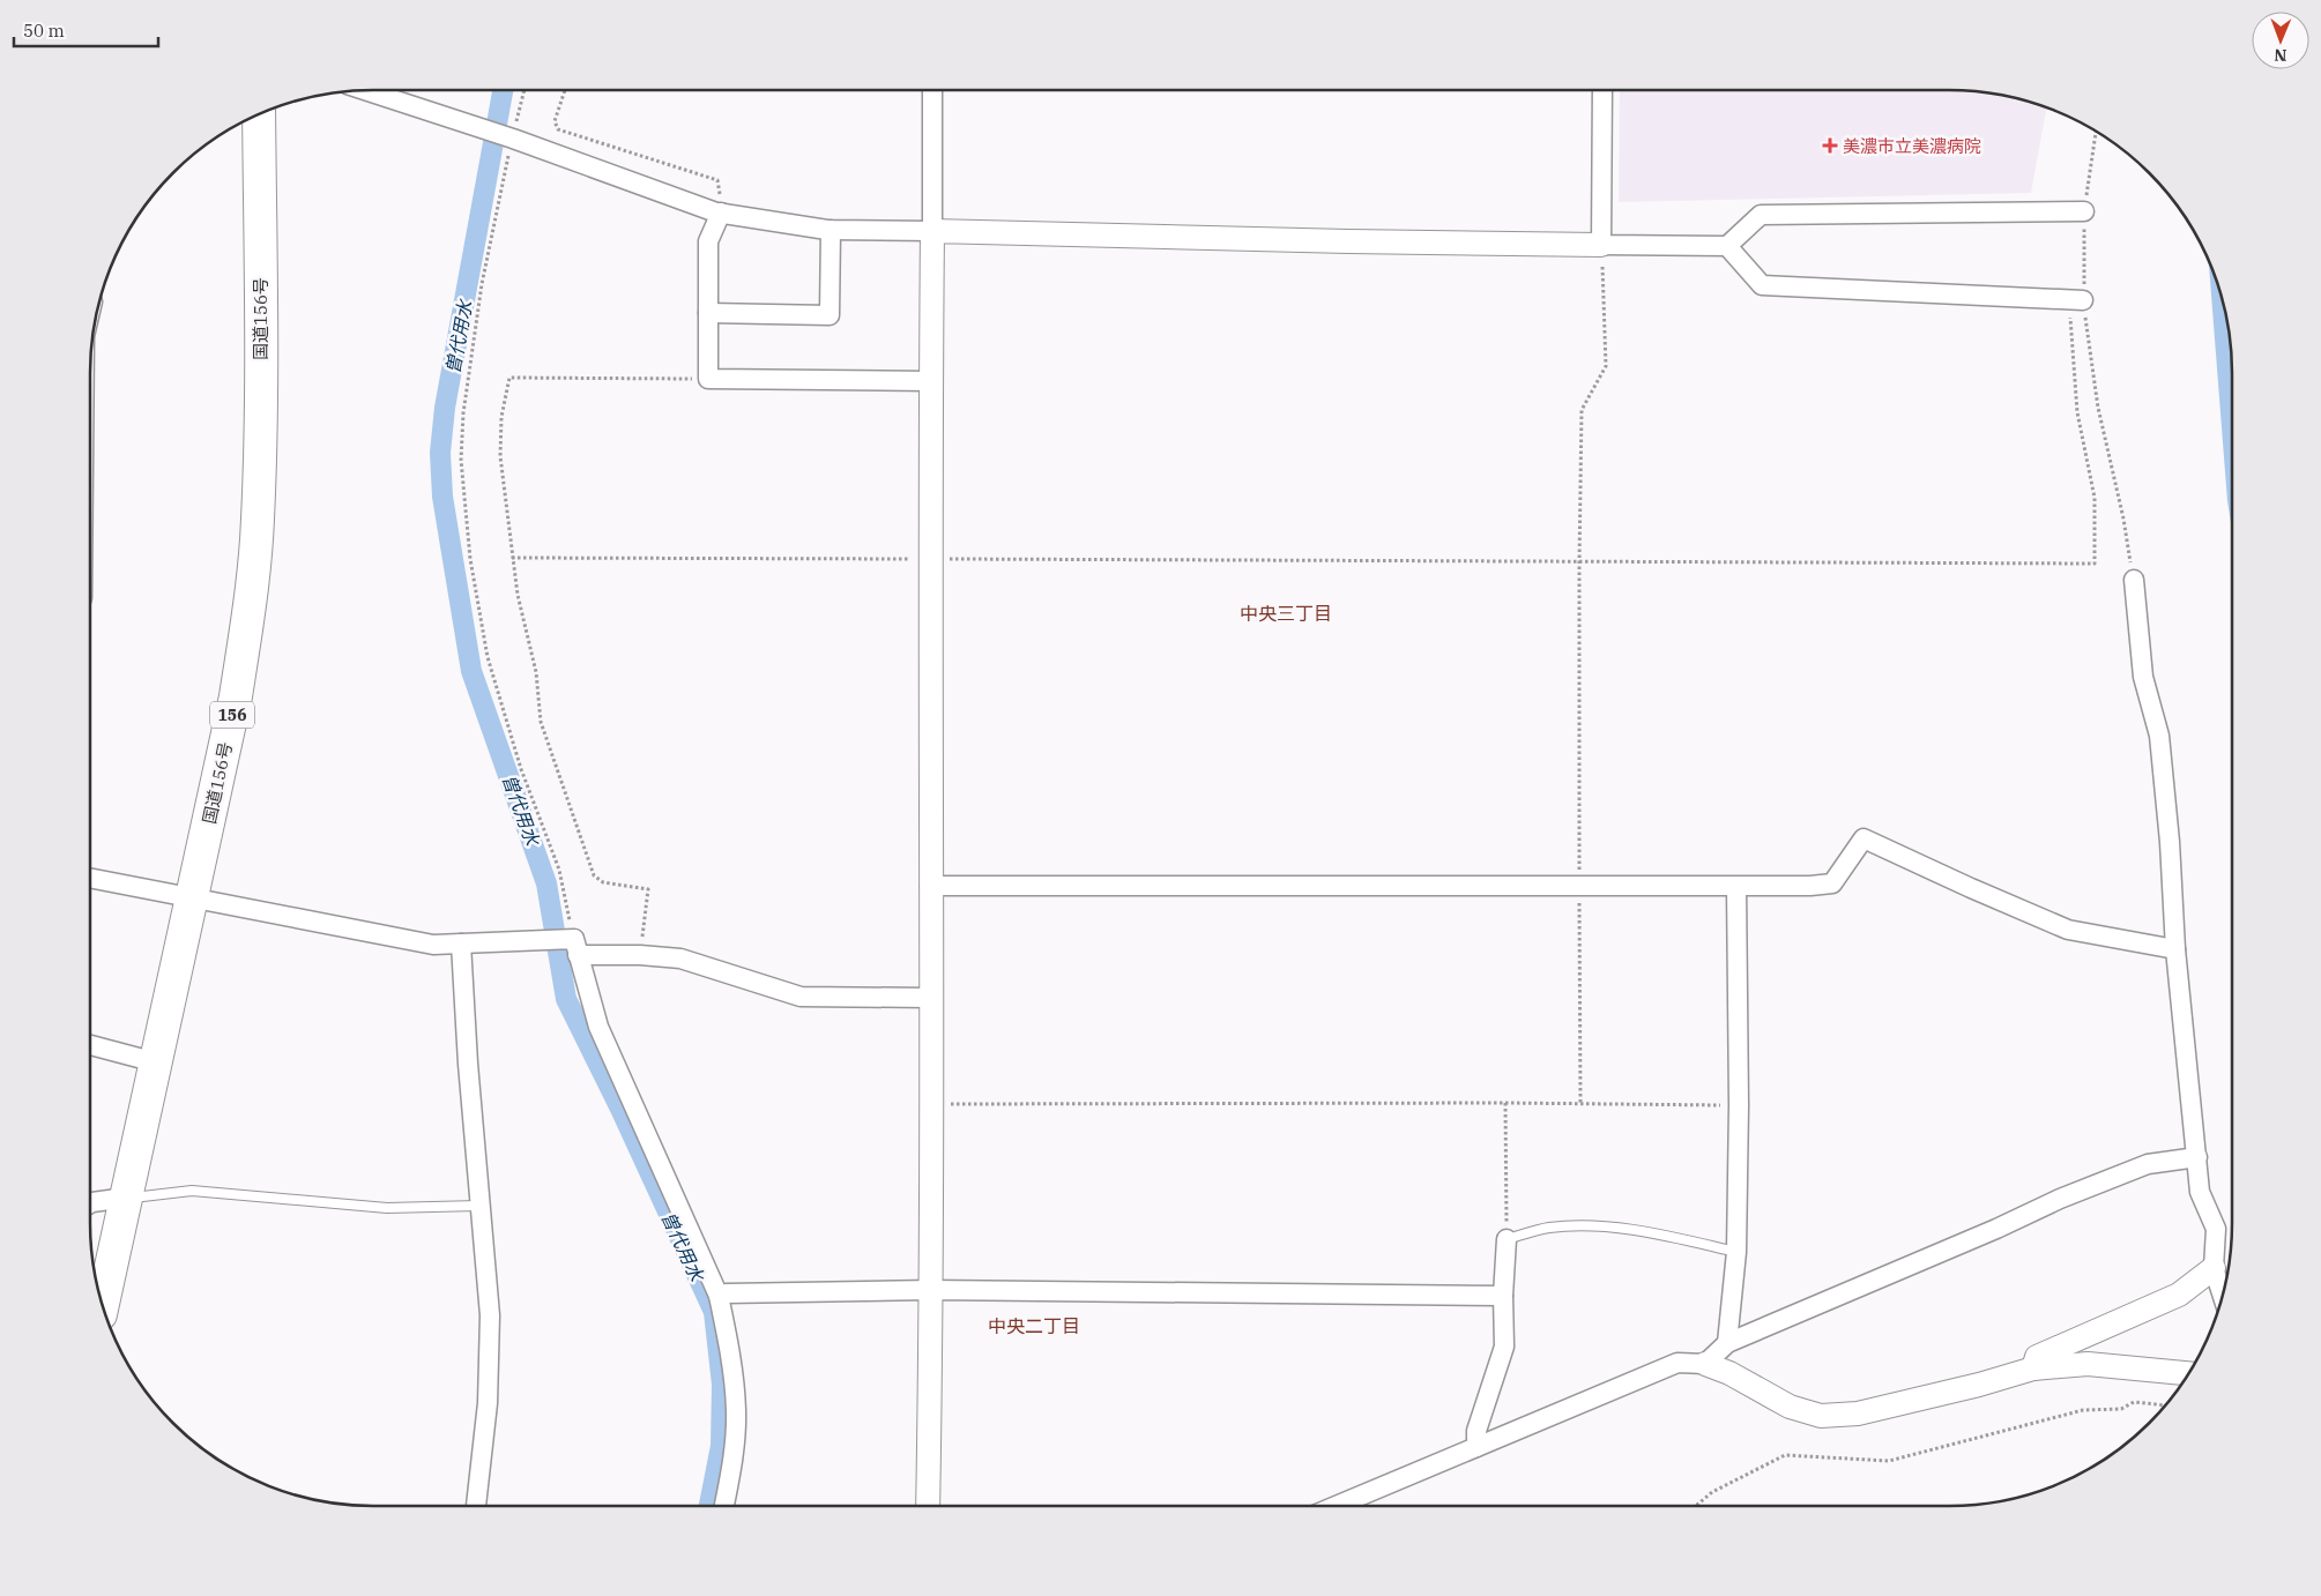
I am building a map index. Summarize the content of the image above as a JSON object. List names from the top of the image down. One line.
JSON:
{"streets":{"highway":["国道156号","156"]},"districts":["中央三丁目","中央二丁目"],"water":["曽代用水"],"places":{"health":["美濃市立美濃病院"]},"scale_bar":"50 m","north":"bottom"}
